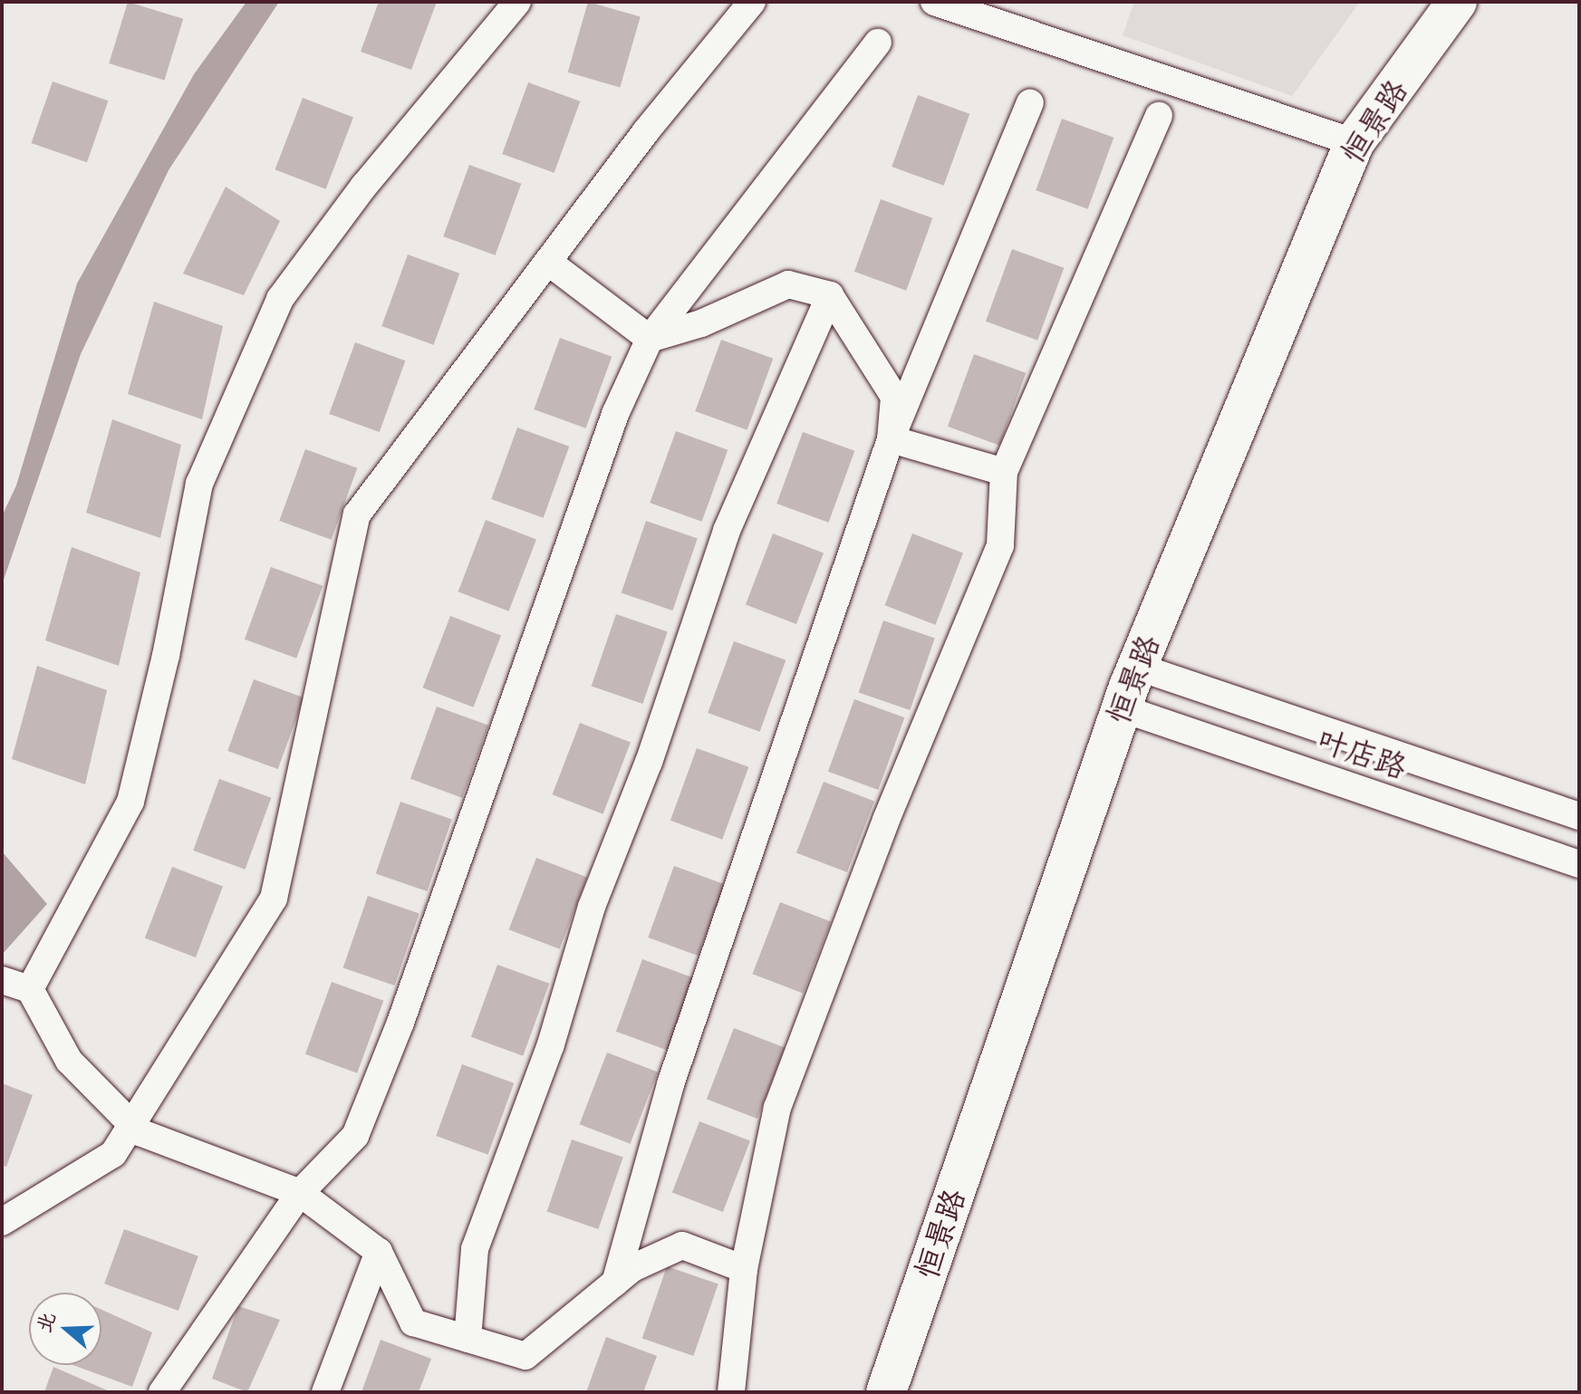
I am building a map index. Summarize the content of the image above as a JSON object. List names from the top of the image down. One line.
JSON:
{"streets":{"street":["恒景路","叶店路"]},"crossings":[["恒景路","叶店路"]],"north":"left"}
